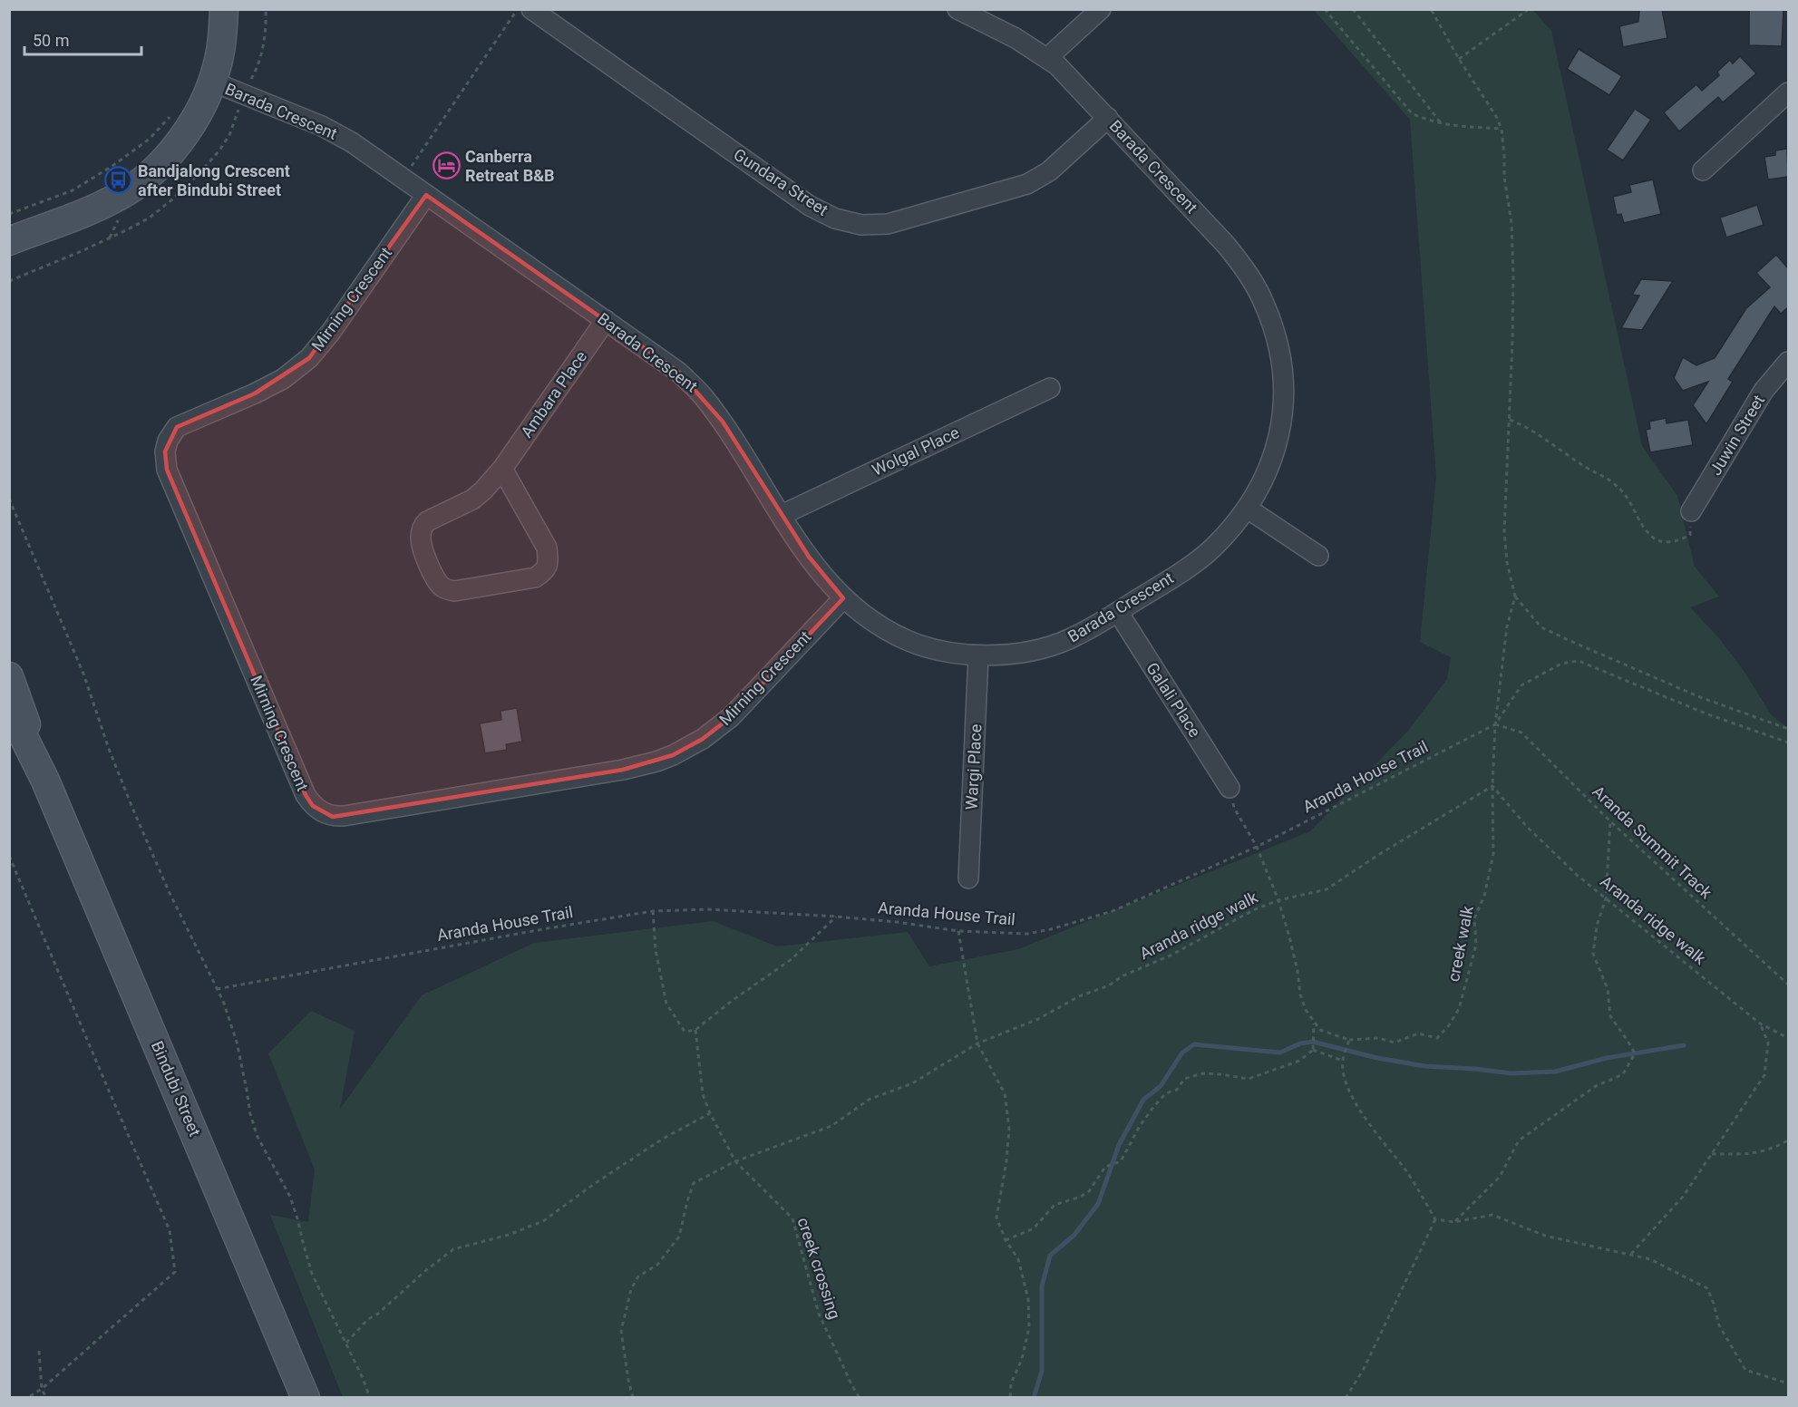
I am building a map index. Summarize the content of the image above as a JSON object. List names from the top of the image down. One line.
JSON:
{"streets":{"main road":["Bindubi Street"],"street":["Barada Crescent","Gundara Street","Mirning Crescent","Ambara Place","Juwin Street","Wolgal Place","Galali Place","Wargi Place"],"path":["Aranda House Trail","Aranda Summit Track","Aranda ridge walk","creek walk","creek crossing"]},"crossings":[["Barada Crescent","Gundara Street"],["Barada Crescent","Mirning Crescent"],["Barada Crescent","Ambara Place"],["Barada Crescent","Wolgal Place"],["Barada Crescent","Galali Place"],["Barada Crescent","Wargi Place"],["Aranda House Trail","Aranda Summit Track"],["Aranda House Trail","creek walk"],["Aranda Summit Track","creek walk"],["Aranda ridge walk","creek walk"],["Aranda ridge walk","creek crossing"]],"places":{"hotel":["Canberra Retreat B&B"],"bus stop":["Bandjalong Crescent after Bindubi Street"]},"scale_bar":"50 m"}
